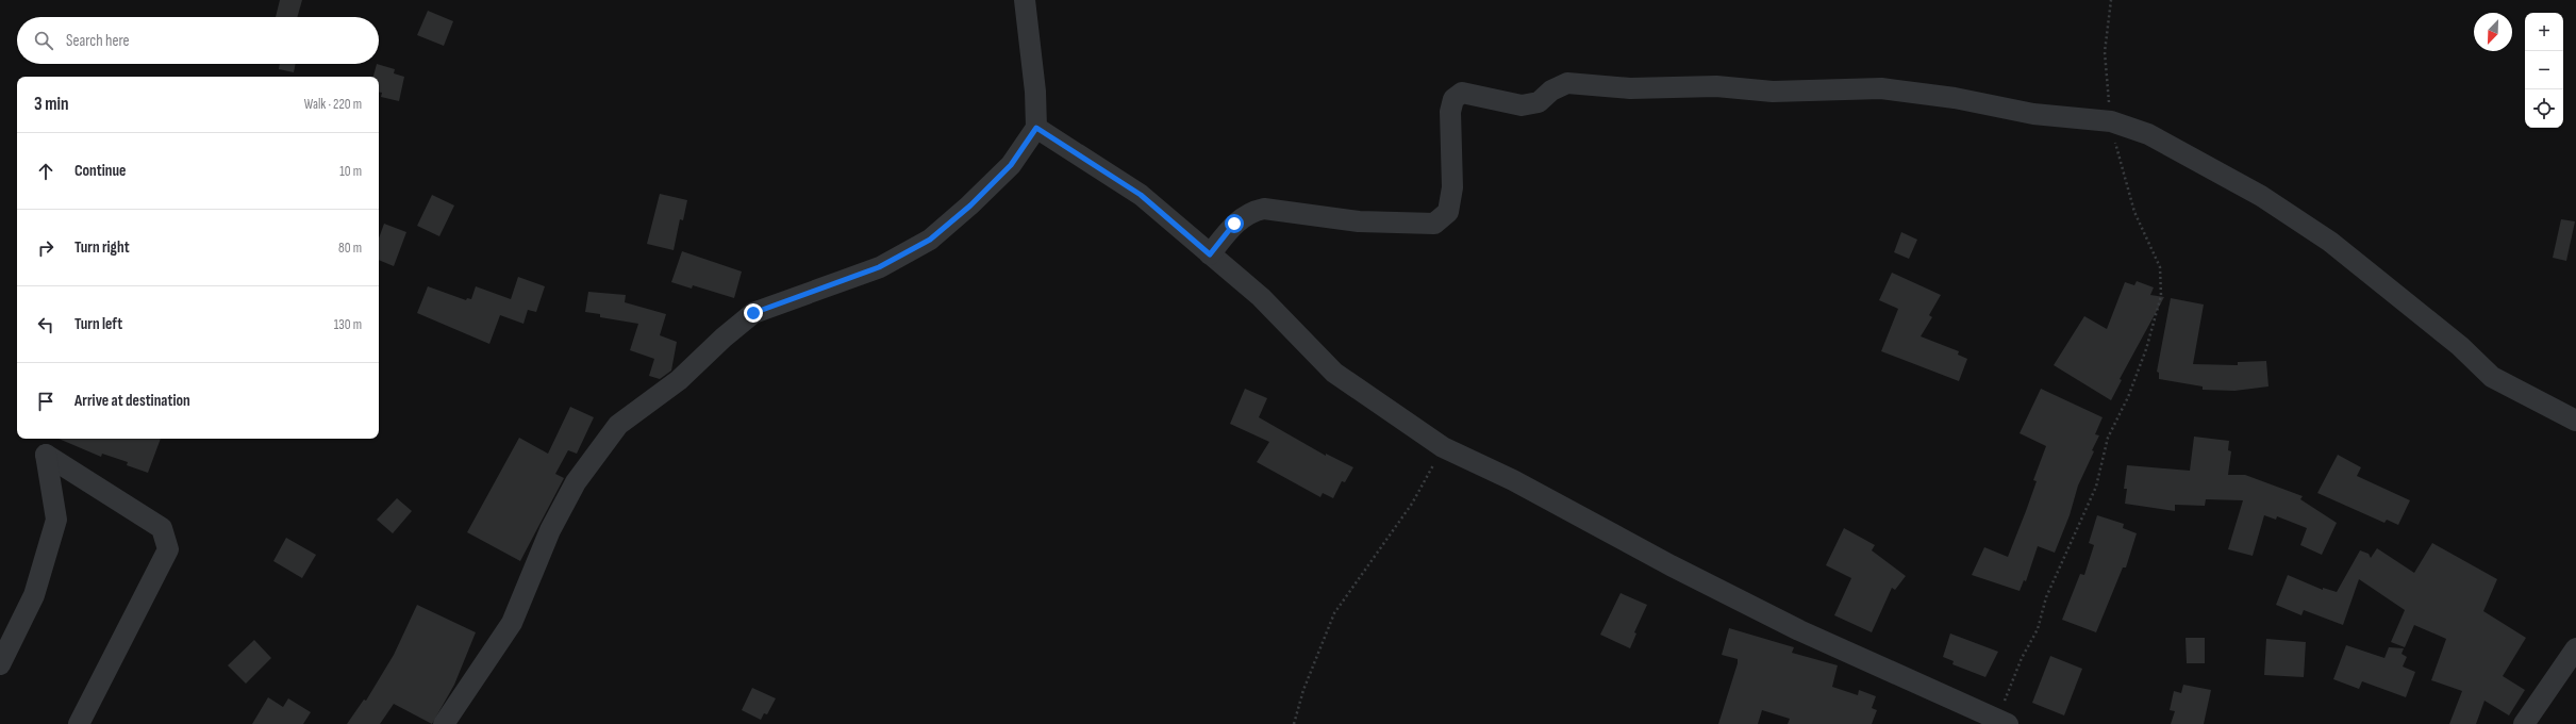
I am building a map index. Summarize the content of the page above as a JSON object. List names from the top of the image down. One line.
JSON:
{"north":"bottom left","page":{"map_buttons":["+","−"],"search":"Search here","heading":["3 min","Walk · 220 m"],"list":[["Continue","10 m"],["Turn right","80 m"],["Turn left","130 m"],"Arrive at destination"]}}
